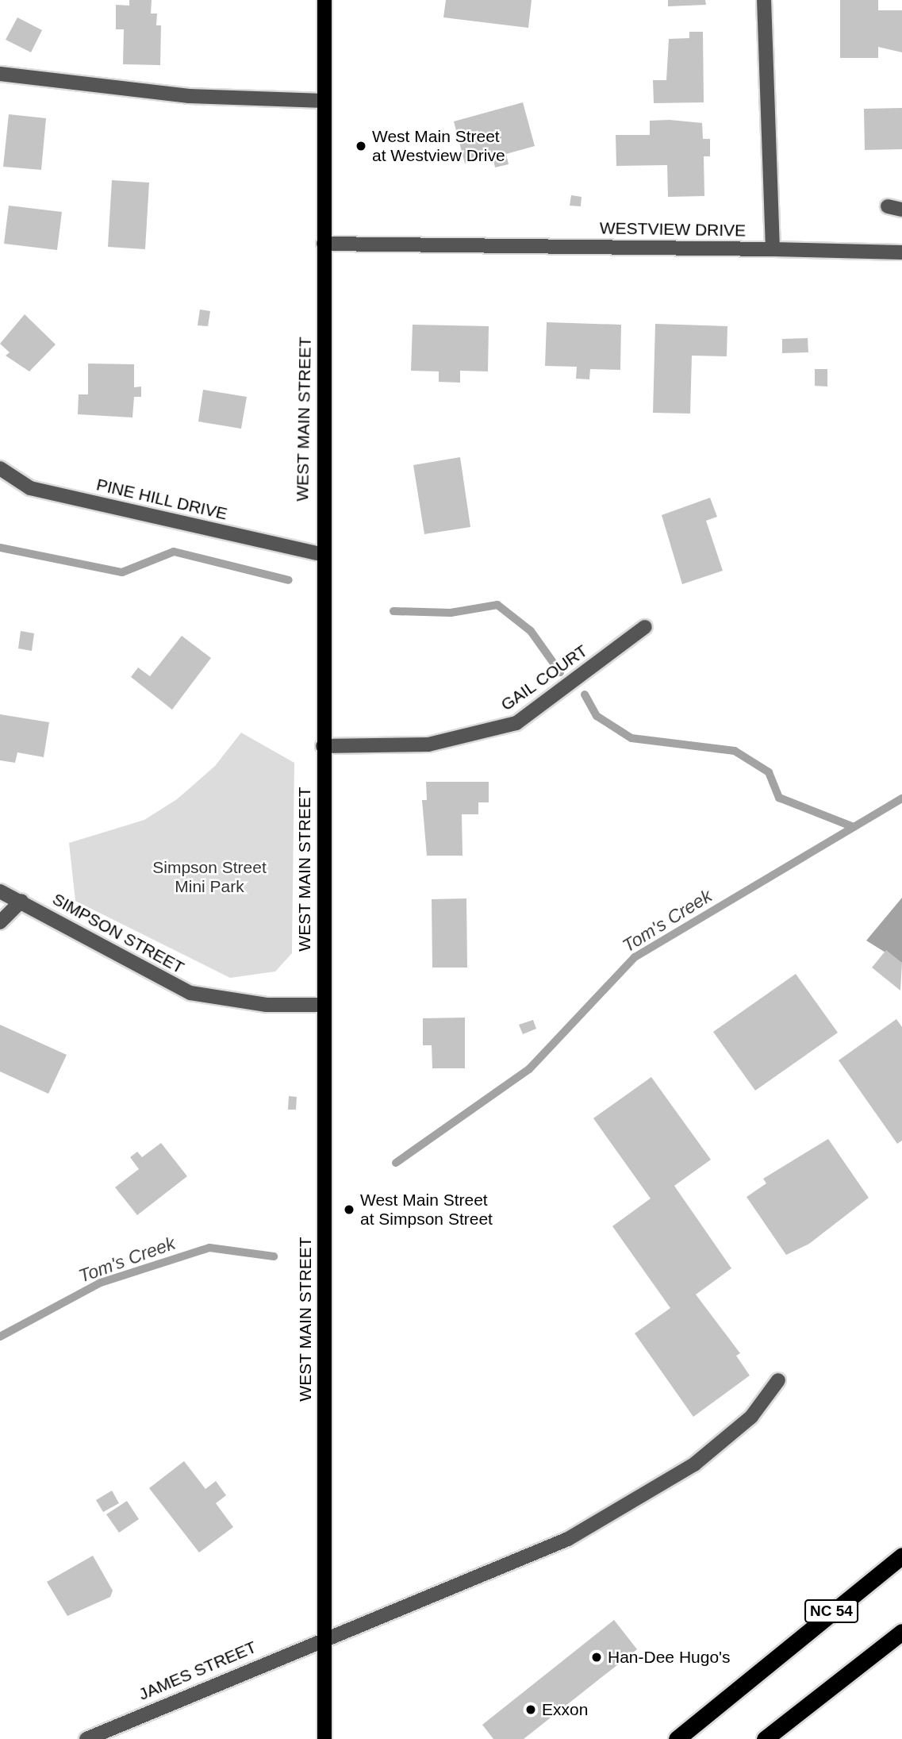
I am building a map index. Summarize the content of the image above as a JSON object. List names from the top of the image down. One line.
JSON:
{"streets":{"highway":["NC 54"],"main road":["WEST MAIN STREET"],"street":["WESTVIEW DRIVE","PINE HILL DRIVE","GAIL COURT","SIMPSON STREET","JAMES STREET"]},"crossings":[["WESTVIEW DRIVE","WEST MAIN STREET"],["WEST MAIN STREET","PINE HILL DRIVE"],["WEST MAIN STREET","GAIL COURT"],["WEST MAIN STREET","SIMPSON STREET"],["WEST MAIN STREET","JAMES STREET"]],"water":["Tom's Creek"],"parks":["Simpson Street Mini Park"],"places":["West Main Street at Westview Drive","West Main Street at Simpson Street","Han-Dee Hugo's","Exxon"]}
